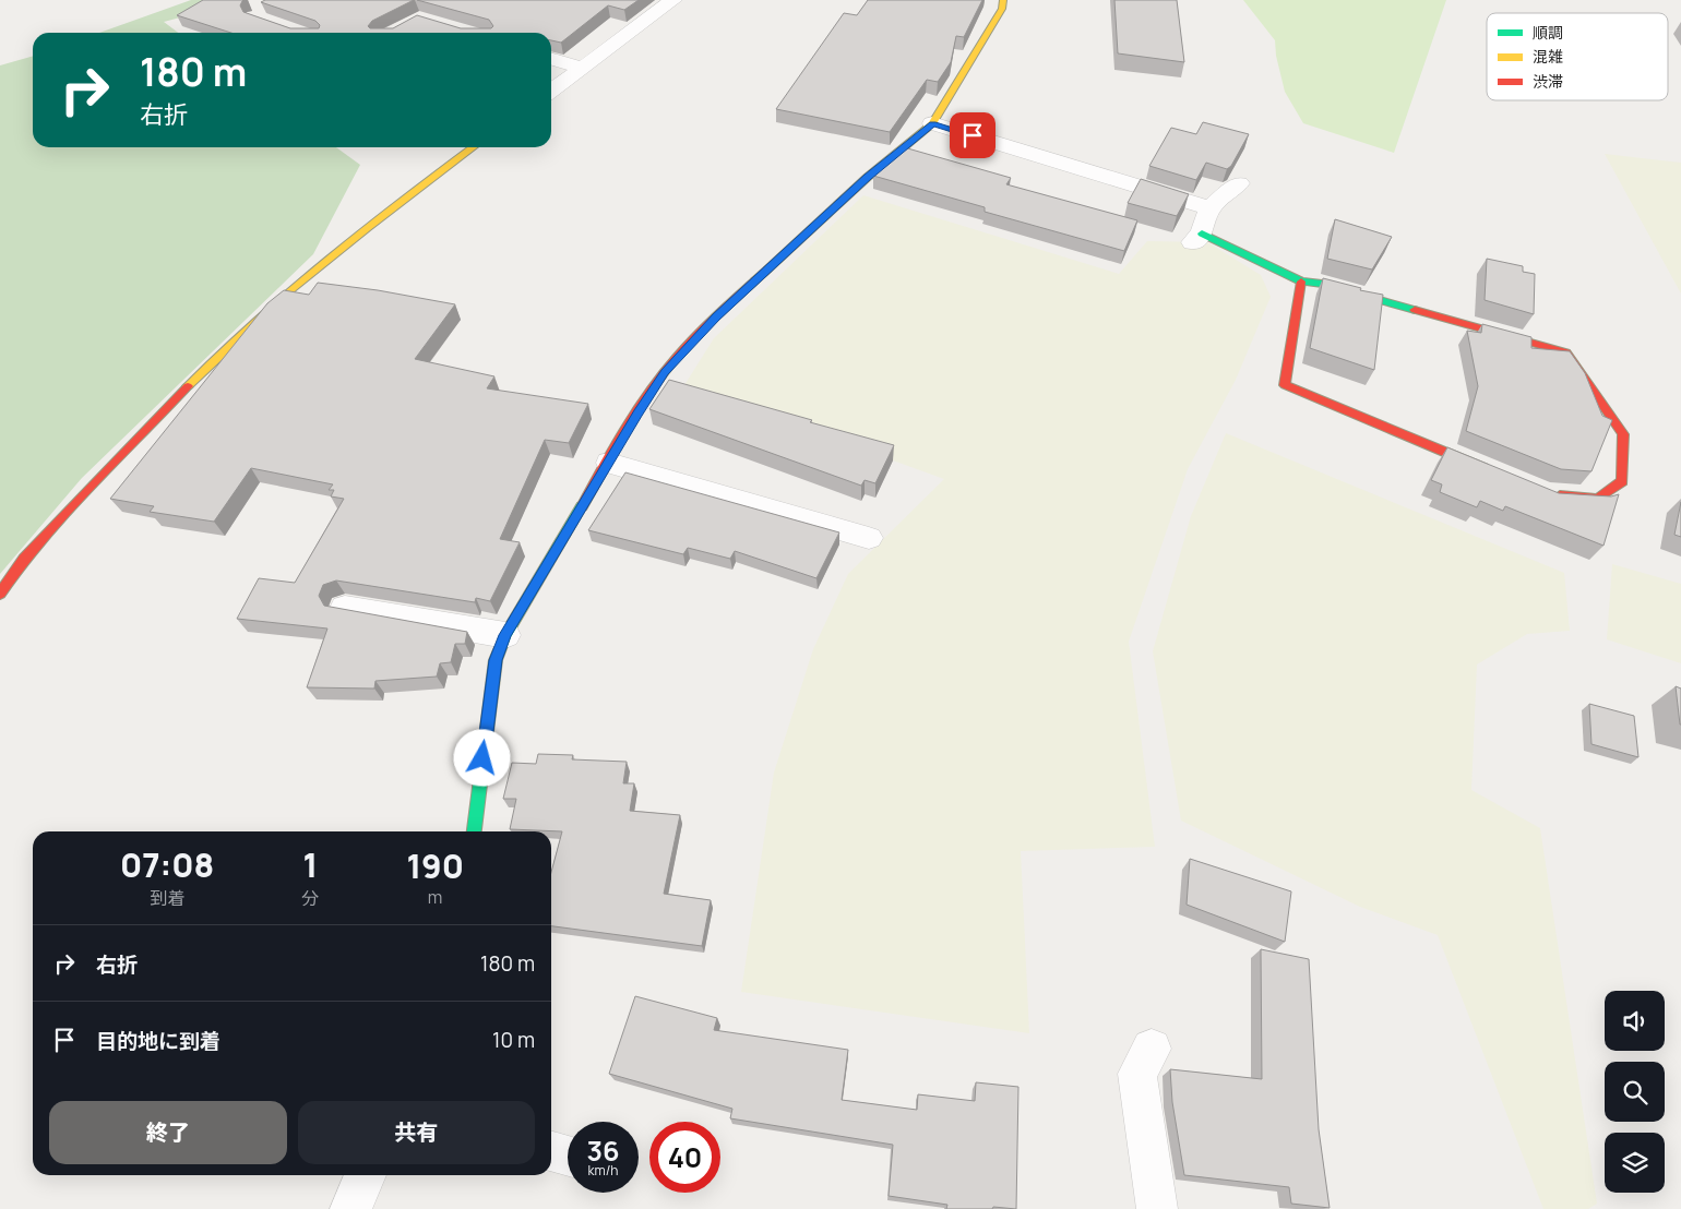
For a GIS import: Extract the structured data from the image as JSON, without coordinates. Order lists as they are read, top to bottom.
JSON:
{
  "legend": ["順調", "混雑", "渋滞"],
  "page": {
    "turn": ["180 m", "右折"],
    "eta": [
      "07:08",
      "到着",
      "1",
      "分",
      "190",
      "m"
    ],
    "list": [
      {
        "name": "右折",
        "value": "180 m"
      },
      {
        "name": "目的地に到着",
        "value": "10 m"
      }
    ],
    "buttons": ["終了", "共有"],
    "speed": "36 km/h",
    "limit": "40"
  }
}
